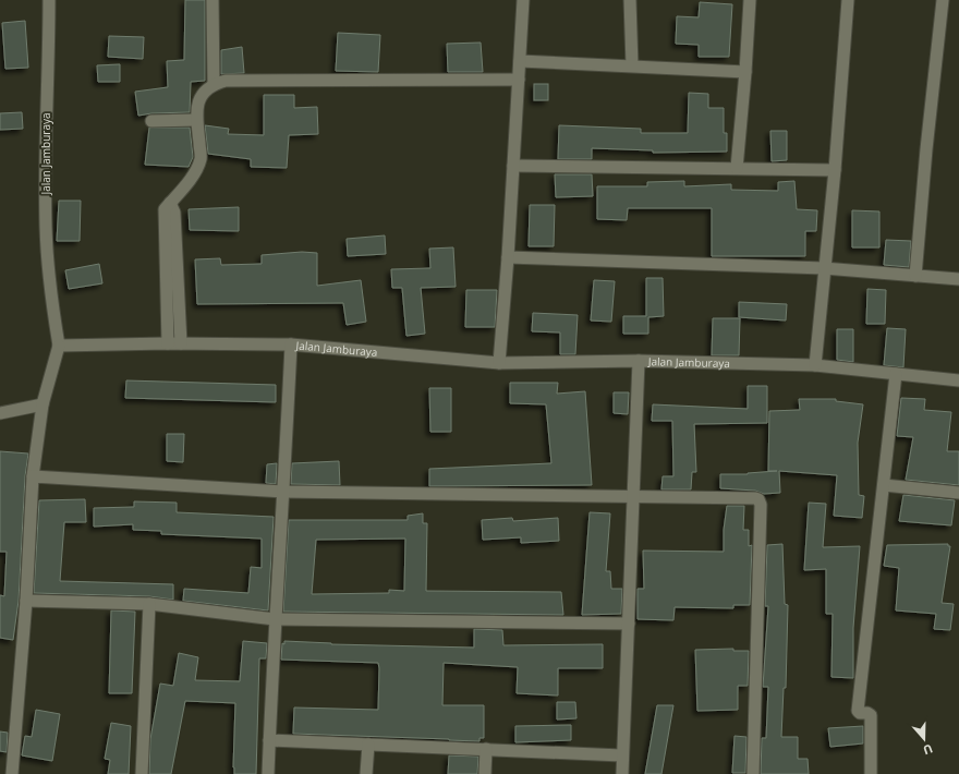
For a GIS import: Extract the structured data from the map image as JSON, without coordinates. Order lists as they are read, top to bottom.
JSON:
{
  "streets": {
    "street": ["Jalan Jamburaya"]
  },
  "north": "bottom"
}
